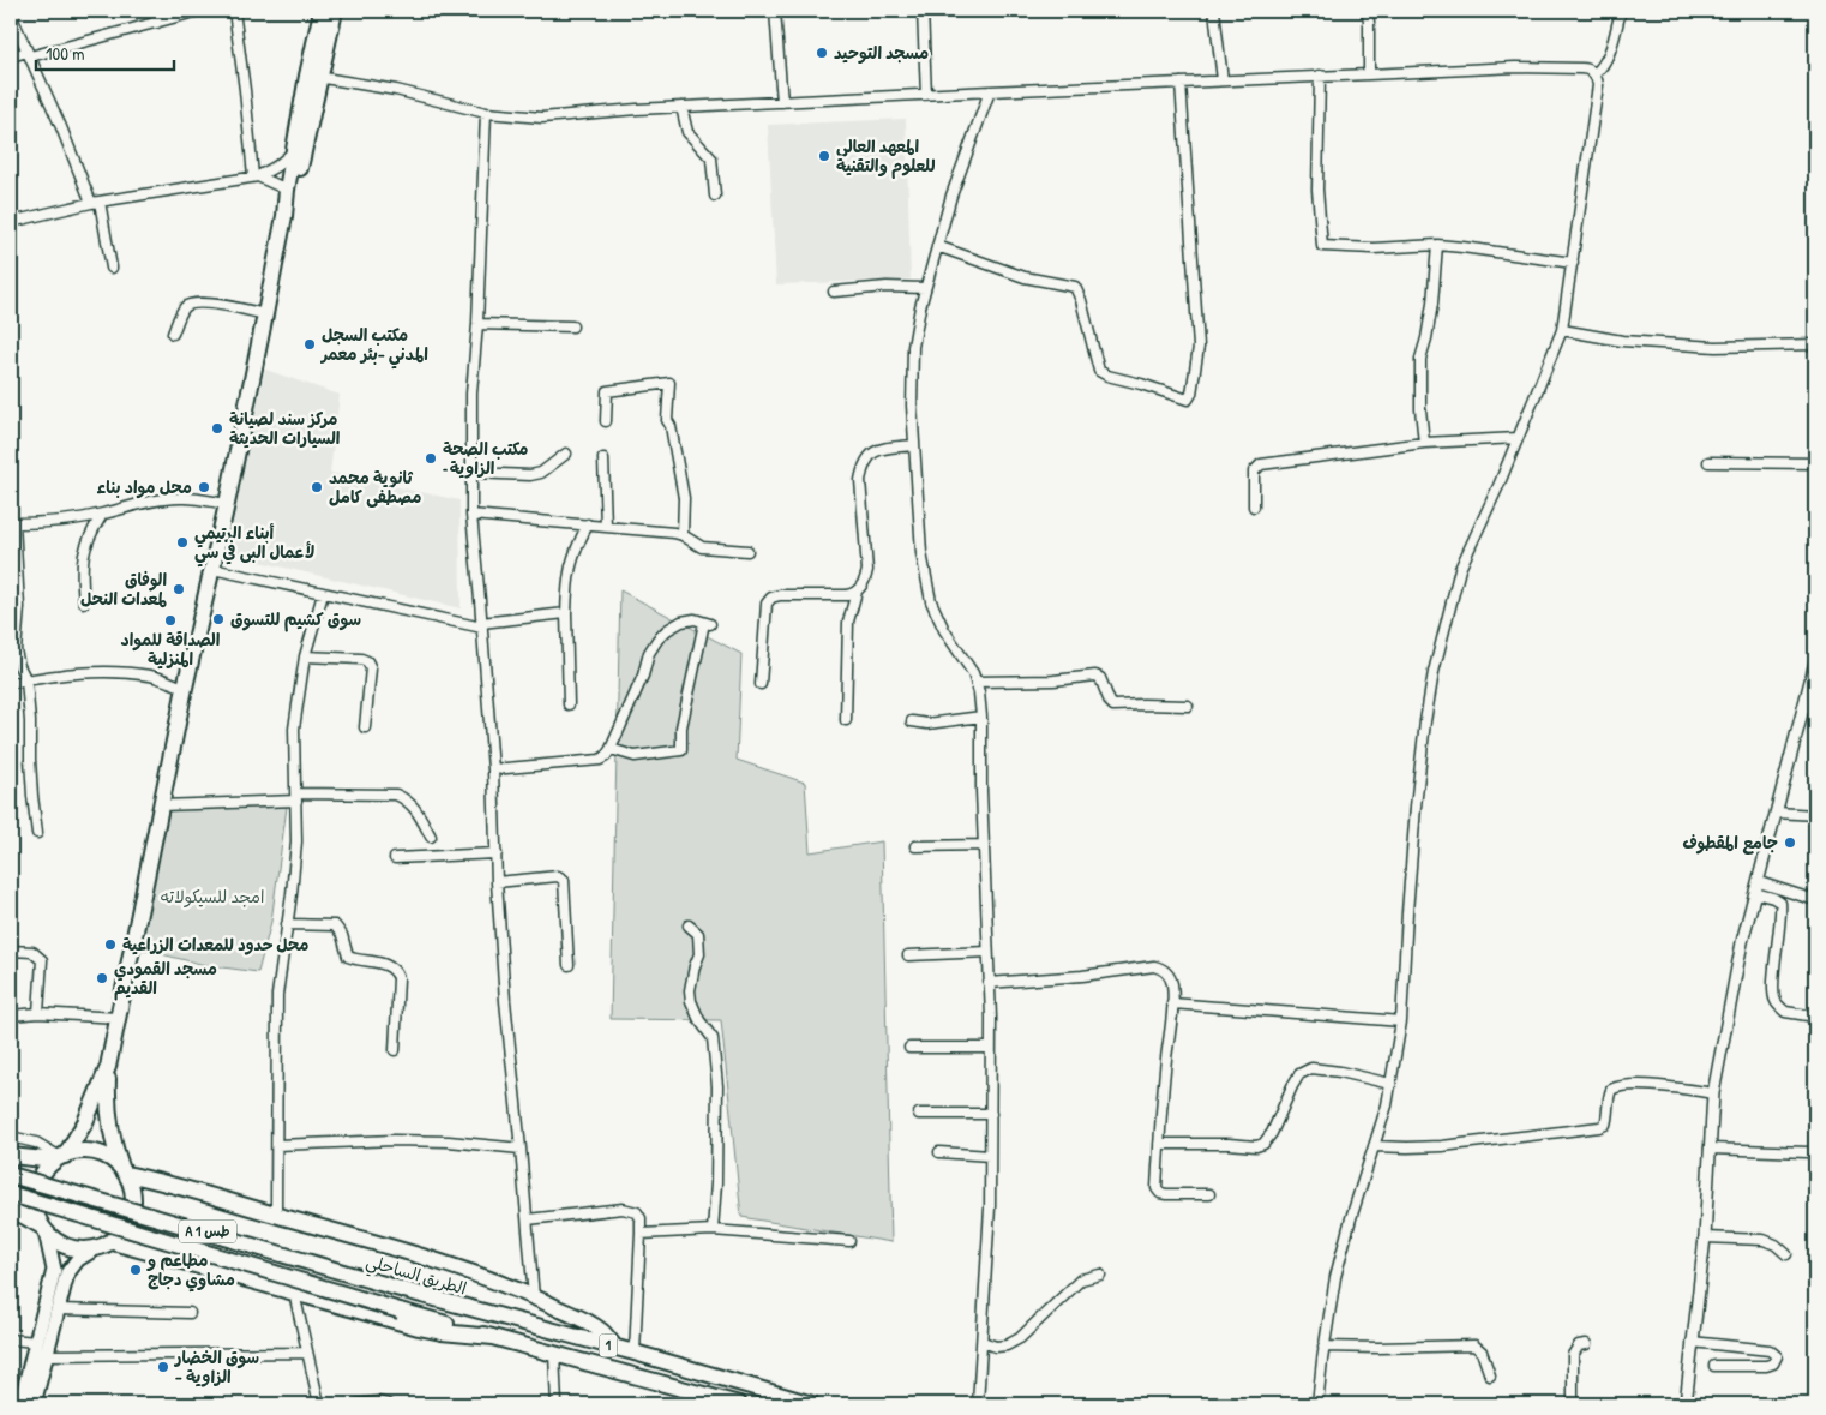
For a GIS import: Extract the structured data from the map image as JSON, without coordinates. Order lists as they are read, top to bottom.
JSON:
{
  "streets": {
    "highway": ["A 1 طس", "الطريق الساحلي", "1"]
  },
  "parks": ["امجد للسيكولاته"],
  "places": [
    "مسجد التوحيد",
    "المعهد العالي للعلوم والتقنية",
    "مكتب السجل المدني -بئر معمر",
    "مركز سند لصيانة السيارات الحديثة",
    "مكتب الصحة -الزاوية",
    "محل مواد بناء",
    "ثانوية محمد مصطفى كامل",
    "أبناء الرتيمي لأعمال البى في سي",
    "الوفاق لمعدات النحل",
    "سوق كشيم للتسوق",
    "الصداقة للمواد المنزلية",
    "جامع المقطوف",
    "محل حدود للمعدات الزراعية",
    "مسجد القمودي القديم",
    "مطاعم و مشاوي دجاج",
    "سوق الخضار - الزاوية"
  ],
  "scale_bar": "100 m"
}
